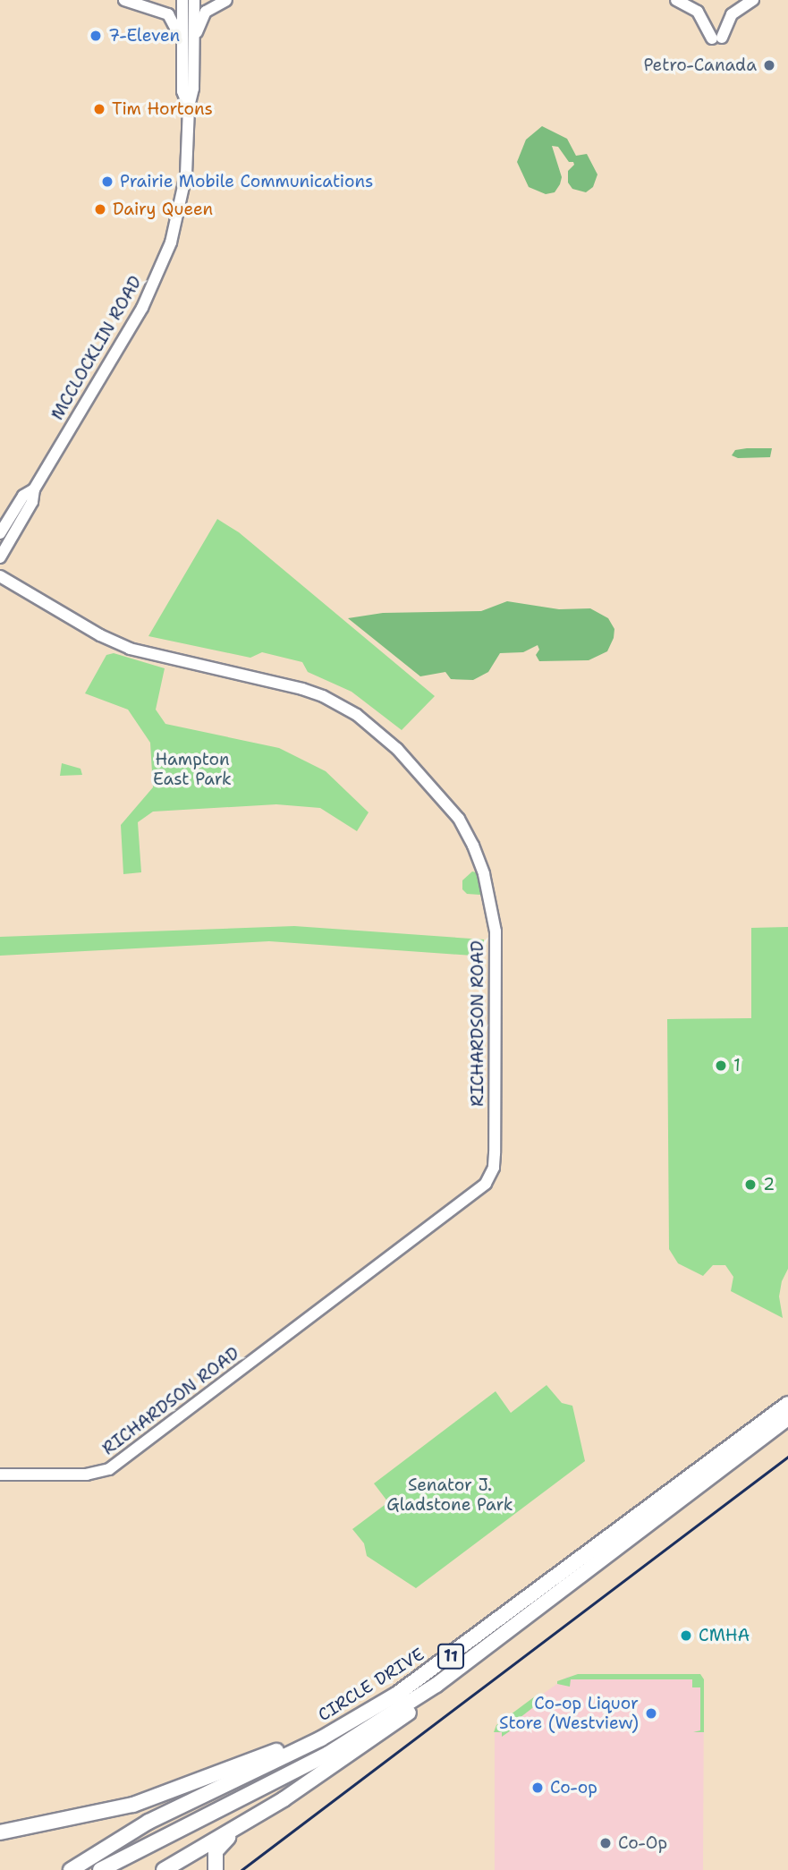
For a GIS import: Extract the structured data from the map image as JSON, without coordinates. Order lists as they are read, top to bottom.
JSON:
{
  "streets": {
    "highway": ["11", "CIRCLE DRIVE"],
    "street": ["MCCLOCKLIN ROAD", "RICHARDSON ROAD"]
  },
  "parks": ["Hampton East Park", "Senator J. Gladstone Park"],
  "places": [
    "7-Eleven",
    "Petro-Canada",
    "Tim Hortons",
    "Prairie Mobile Communications",
    "Dairy Queen",
    "1",
    "2",
    "CMHA",
    "Co-op Liquor Store (Westview)",
    "Co-op",
    "Co-Op"
  ]
}
